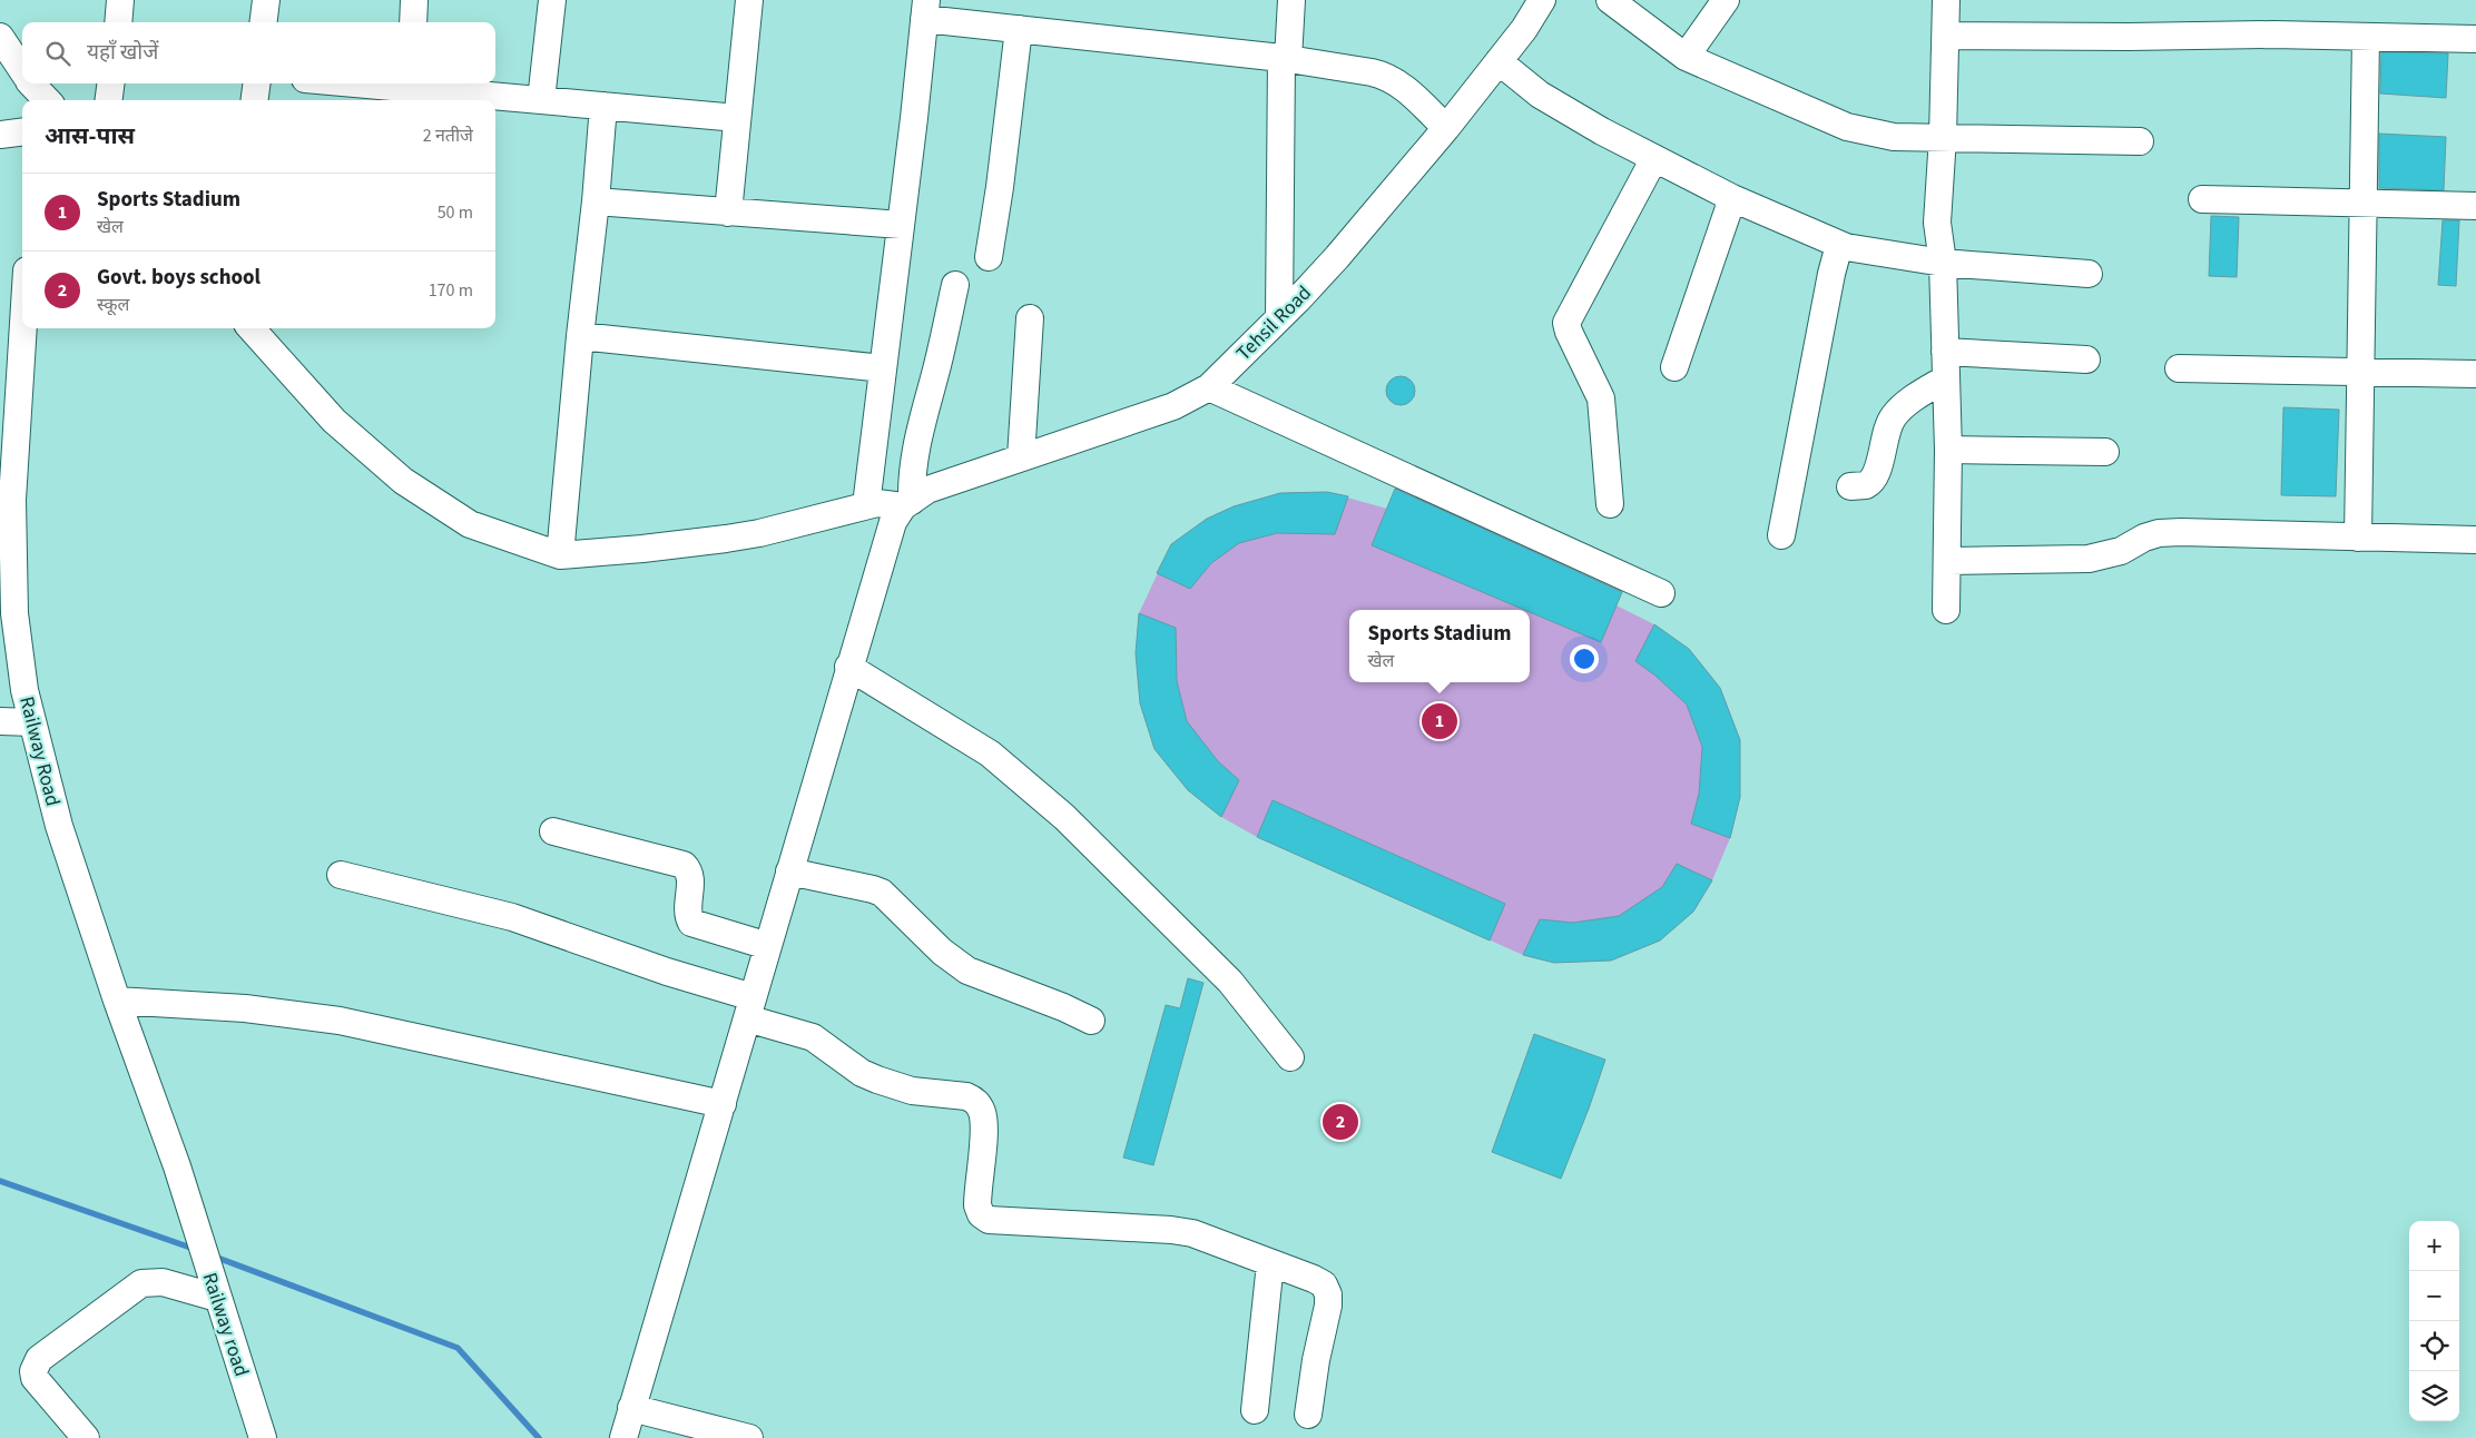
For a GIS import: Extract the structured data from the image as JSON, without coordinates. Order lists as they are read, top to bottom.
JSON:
{
  "streets": {
    "street": ["Tehsil Road", "Railway Road", "Railway road"]
  },
  "crossings": [
    ["Railway Road", "Railway road"]
  ],
  "page": {
    "search": "यहाँ खोजें",
    "heading": ["आस-पास", "2 नतीजे"],
    "list": [
      {
        "mark": "1",
        "name": "Sports Stadium",
        "note": "खेल",
        "value": "50 m"
      },
      {
        "mark": "2",
        "name": "Govt. boys school",
        "note": "स्कूल",
        "value": "170 m"
      }
    ],
    "popup": ["Sports Stadium", "खेल"],
    "pins": ["1", "2"],
    "map_buttons": ["+", "−"]
  }
}
